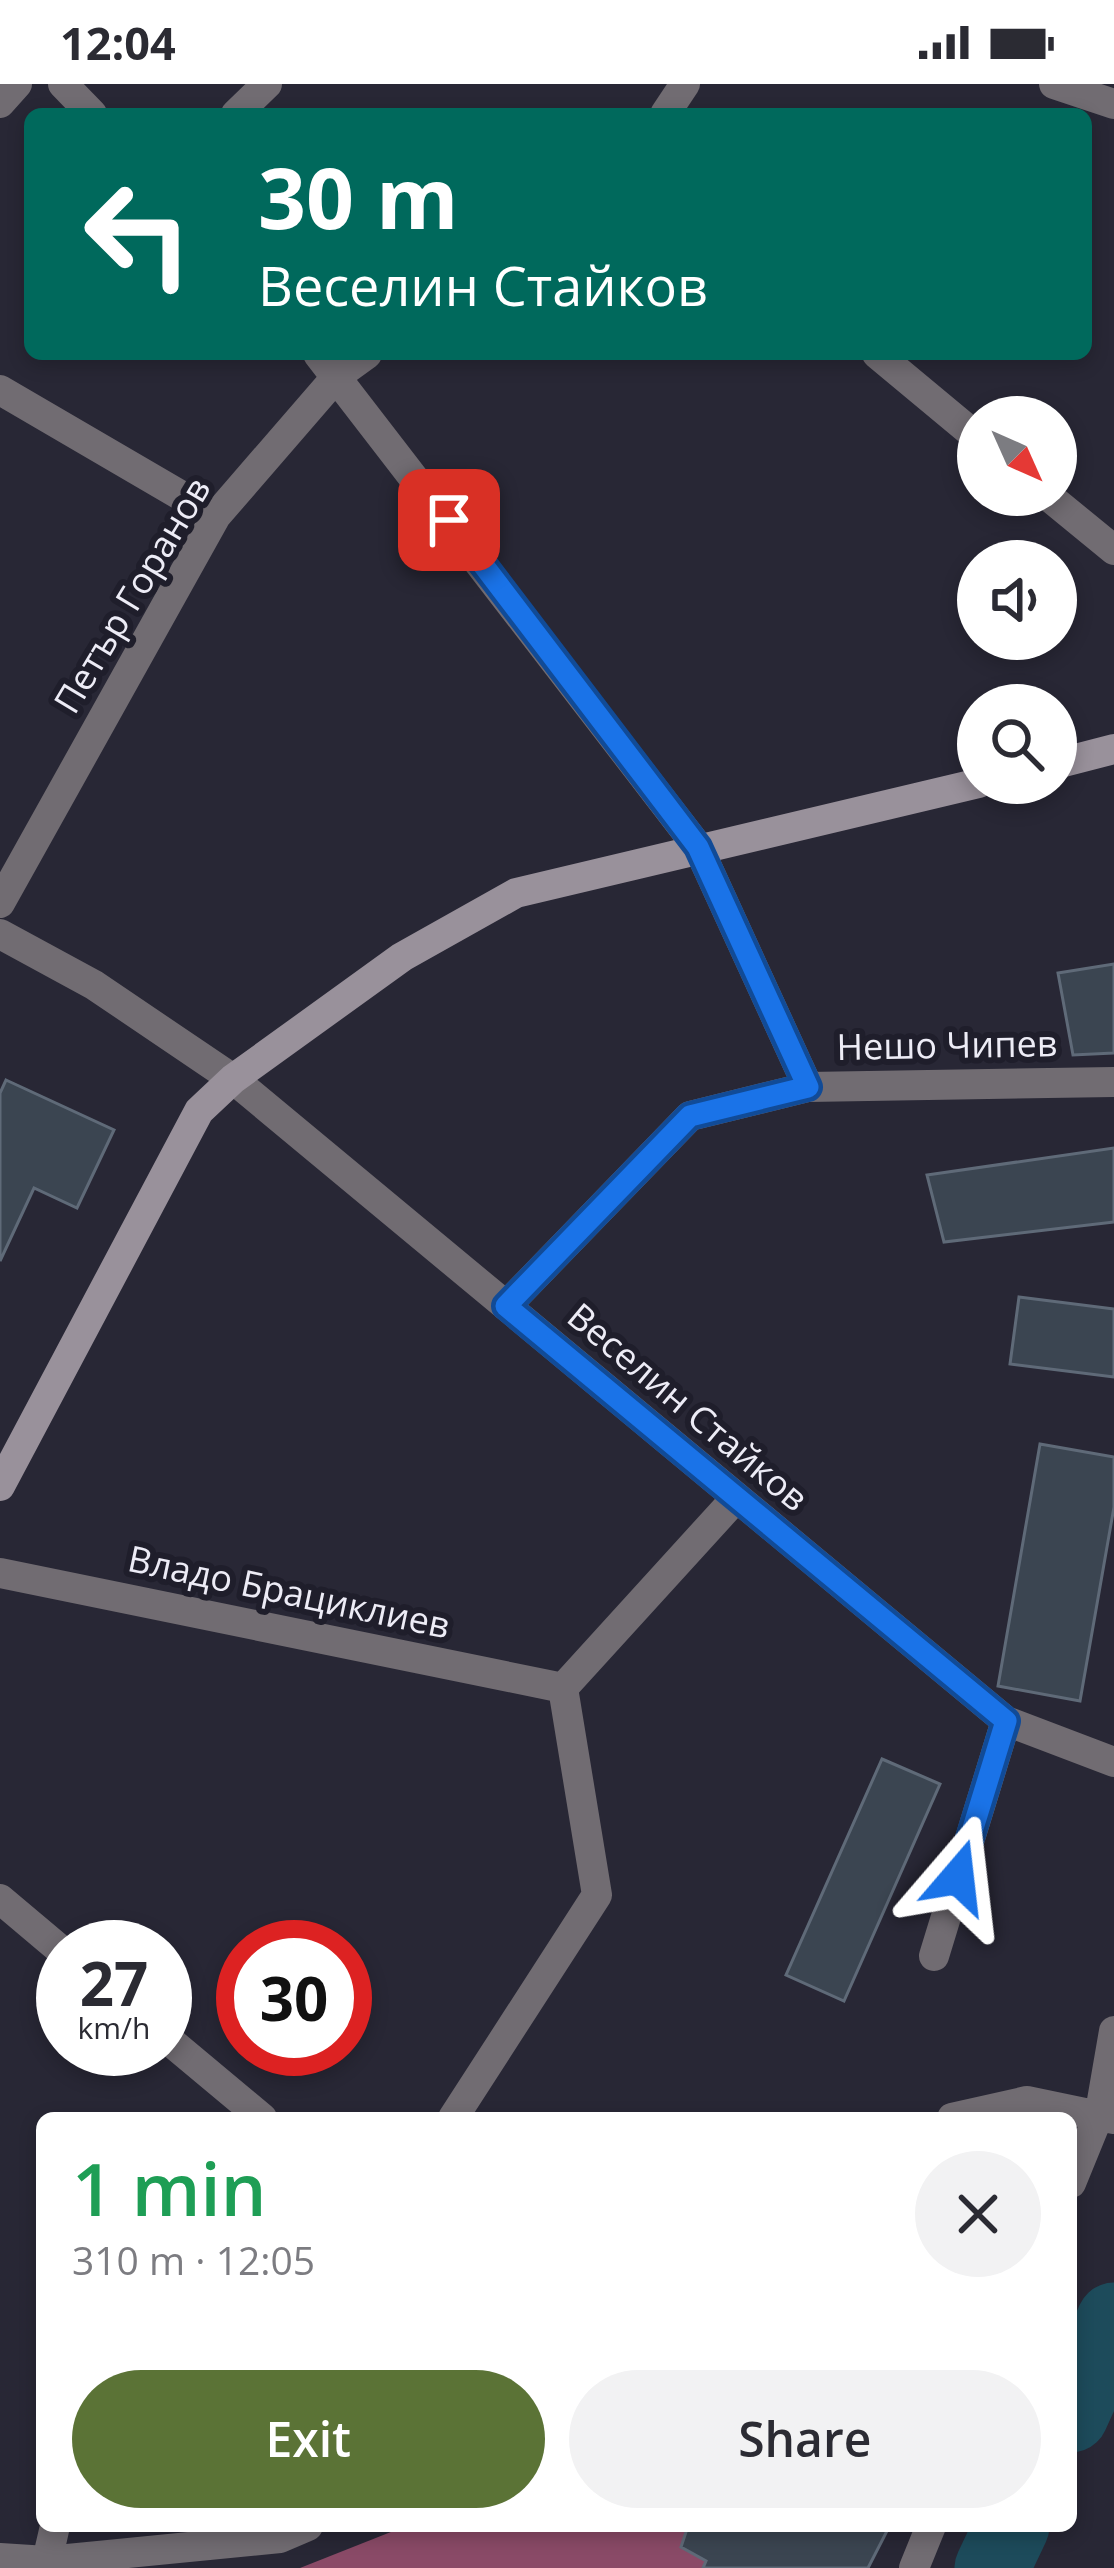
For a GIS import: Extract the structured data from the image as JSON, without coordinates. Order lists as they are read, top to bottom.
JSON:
{
  "streets": {
    "street": [
      "Петър Горанов",
      "Нешо Чипев",
      "Веселин Стайков",
      "Владо Брациклиев"
    ]
  },
  "crossings": [
    ["Нешо Чипев", "Веселин Стайков"]
  ],
  "north": "bottom right",
  "page": {
    "status": "12:04",
    "turn": ["30 m", "Веселин Стайков"],
    "speed": "27 km/h",
    "limit": "30",
    "heading": ["1 min", "310 m · 12:05"],
    "buttons": ["Exit", "Share"]
  }
}
